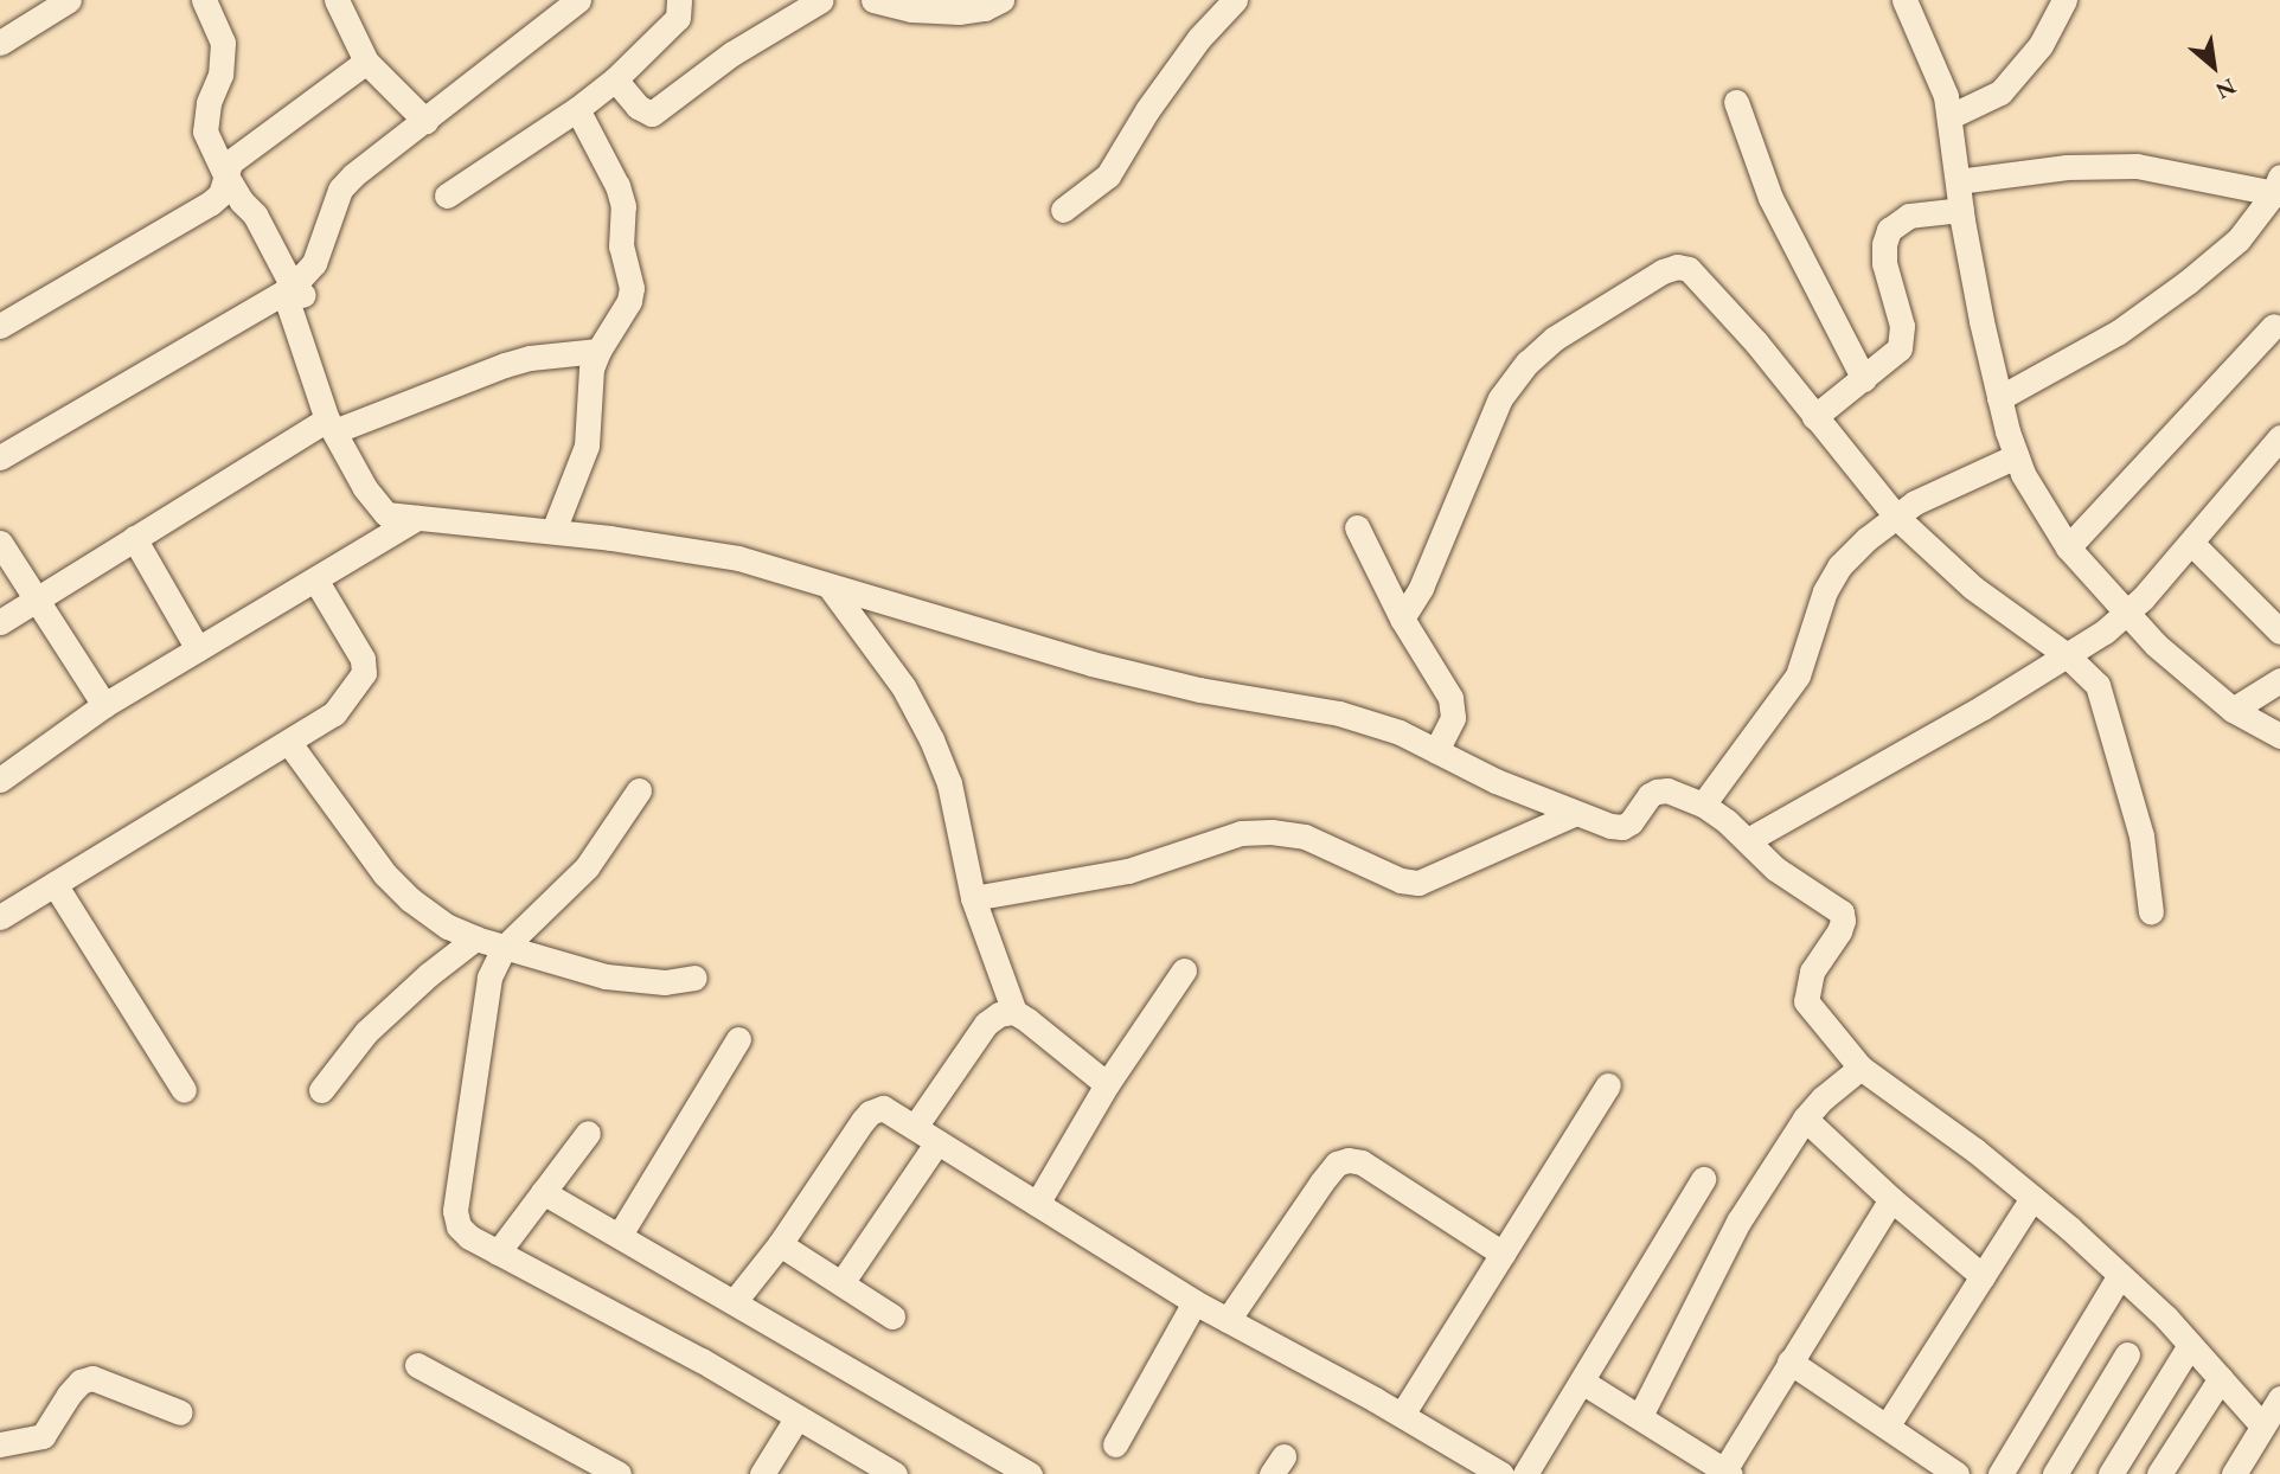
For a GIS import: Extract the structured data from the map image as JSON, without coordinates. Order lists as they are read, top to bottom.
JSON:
{
  "north": "bottom right"
}
